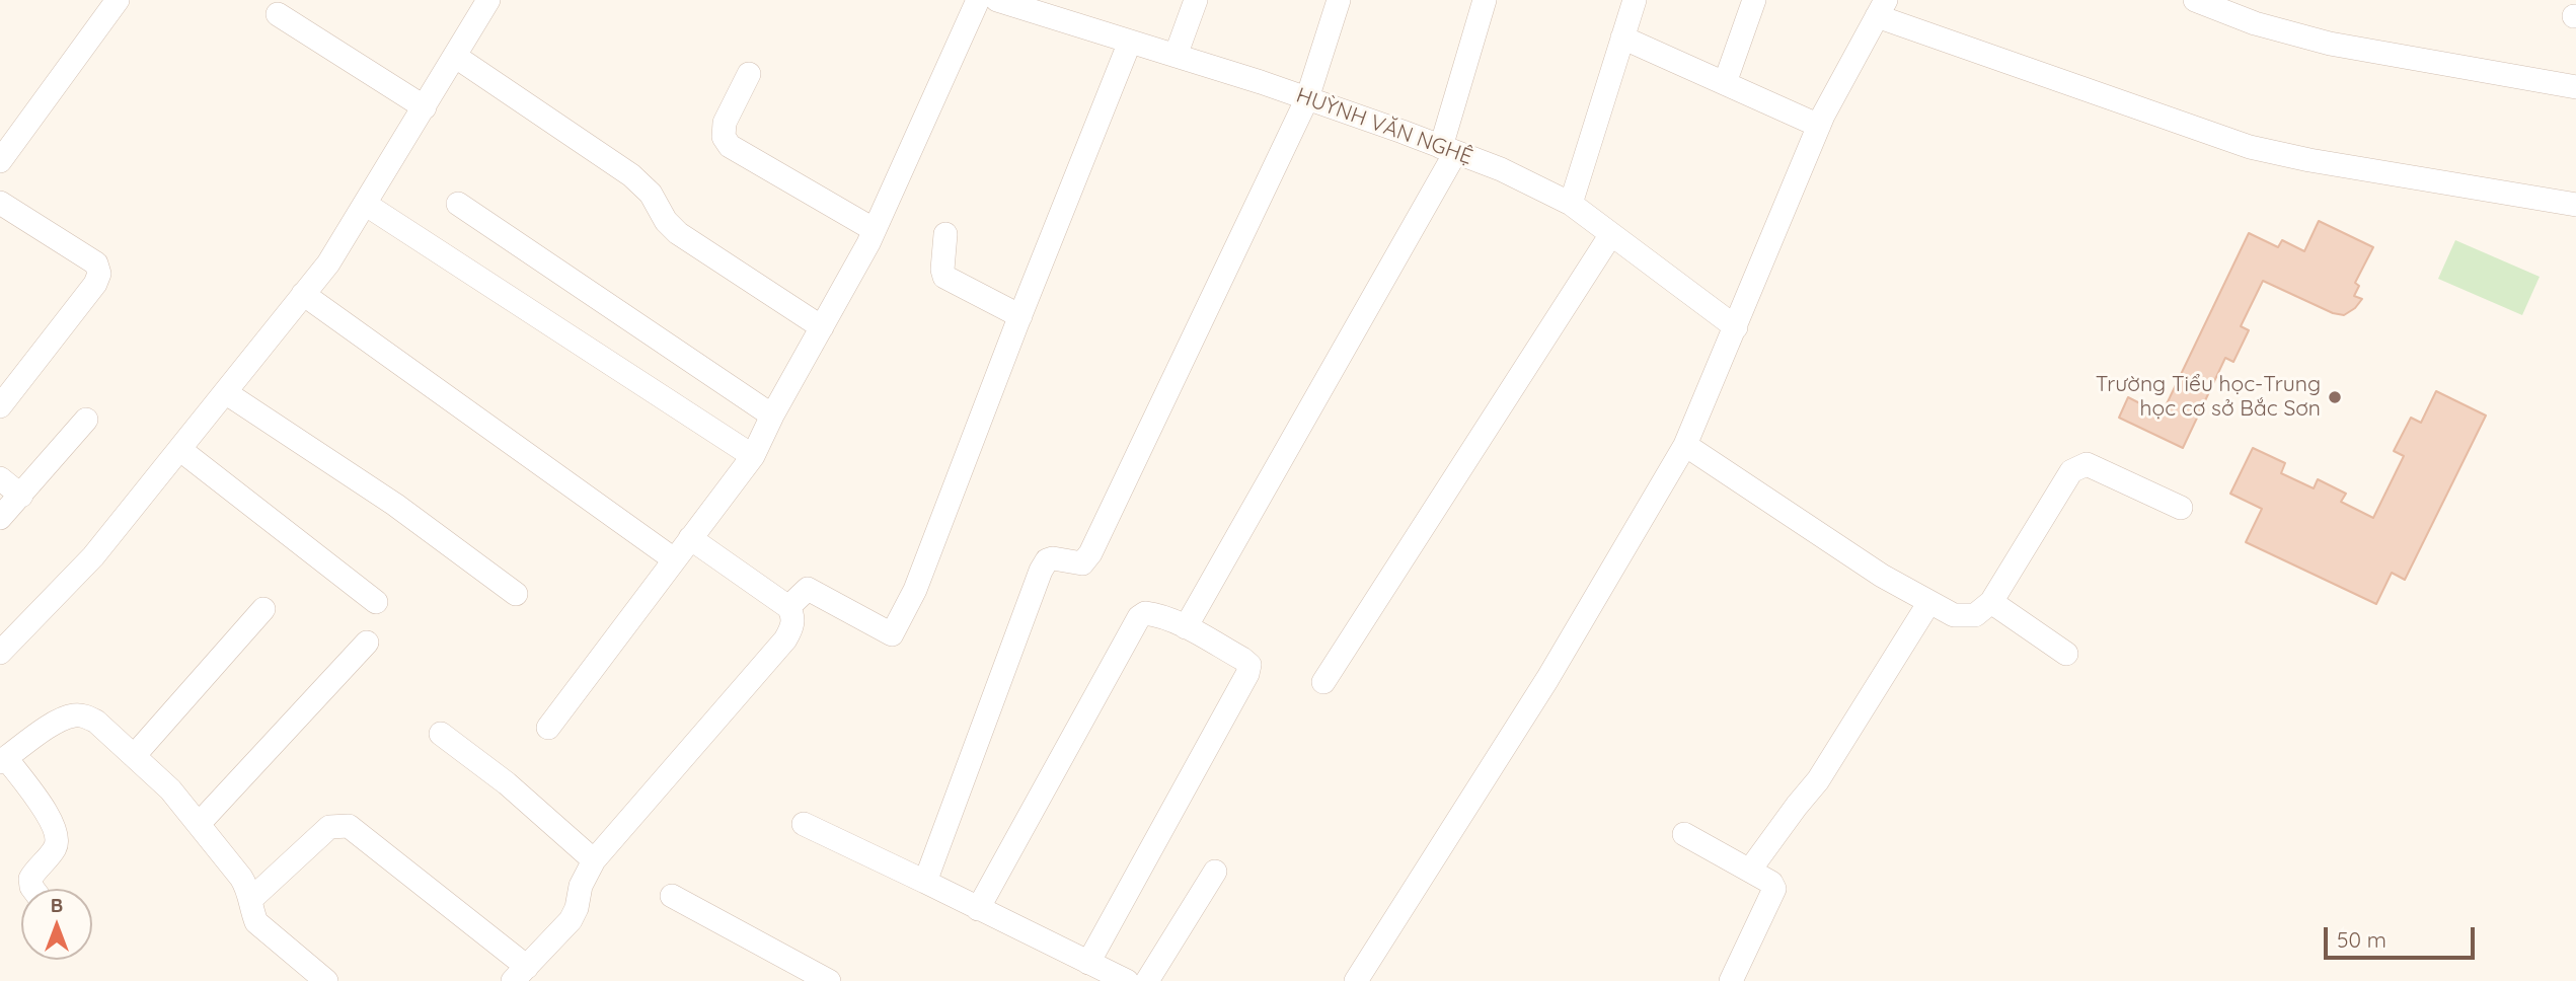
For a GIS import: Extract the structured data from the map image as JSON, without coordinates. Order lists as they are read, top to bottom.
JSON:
{
  "streets": {
    "street": ["HUỲNH VĂN NGHỆ"]
  },
  "places": ["Trường Tiểu học-Trung học cơ sở Bắc Sơn"],
  "scale_bar": "50 m",
  "north": "top"
}
